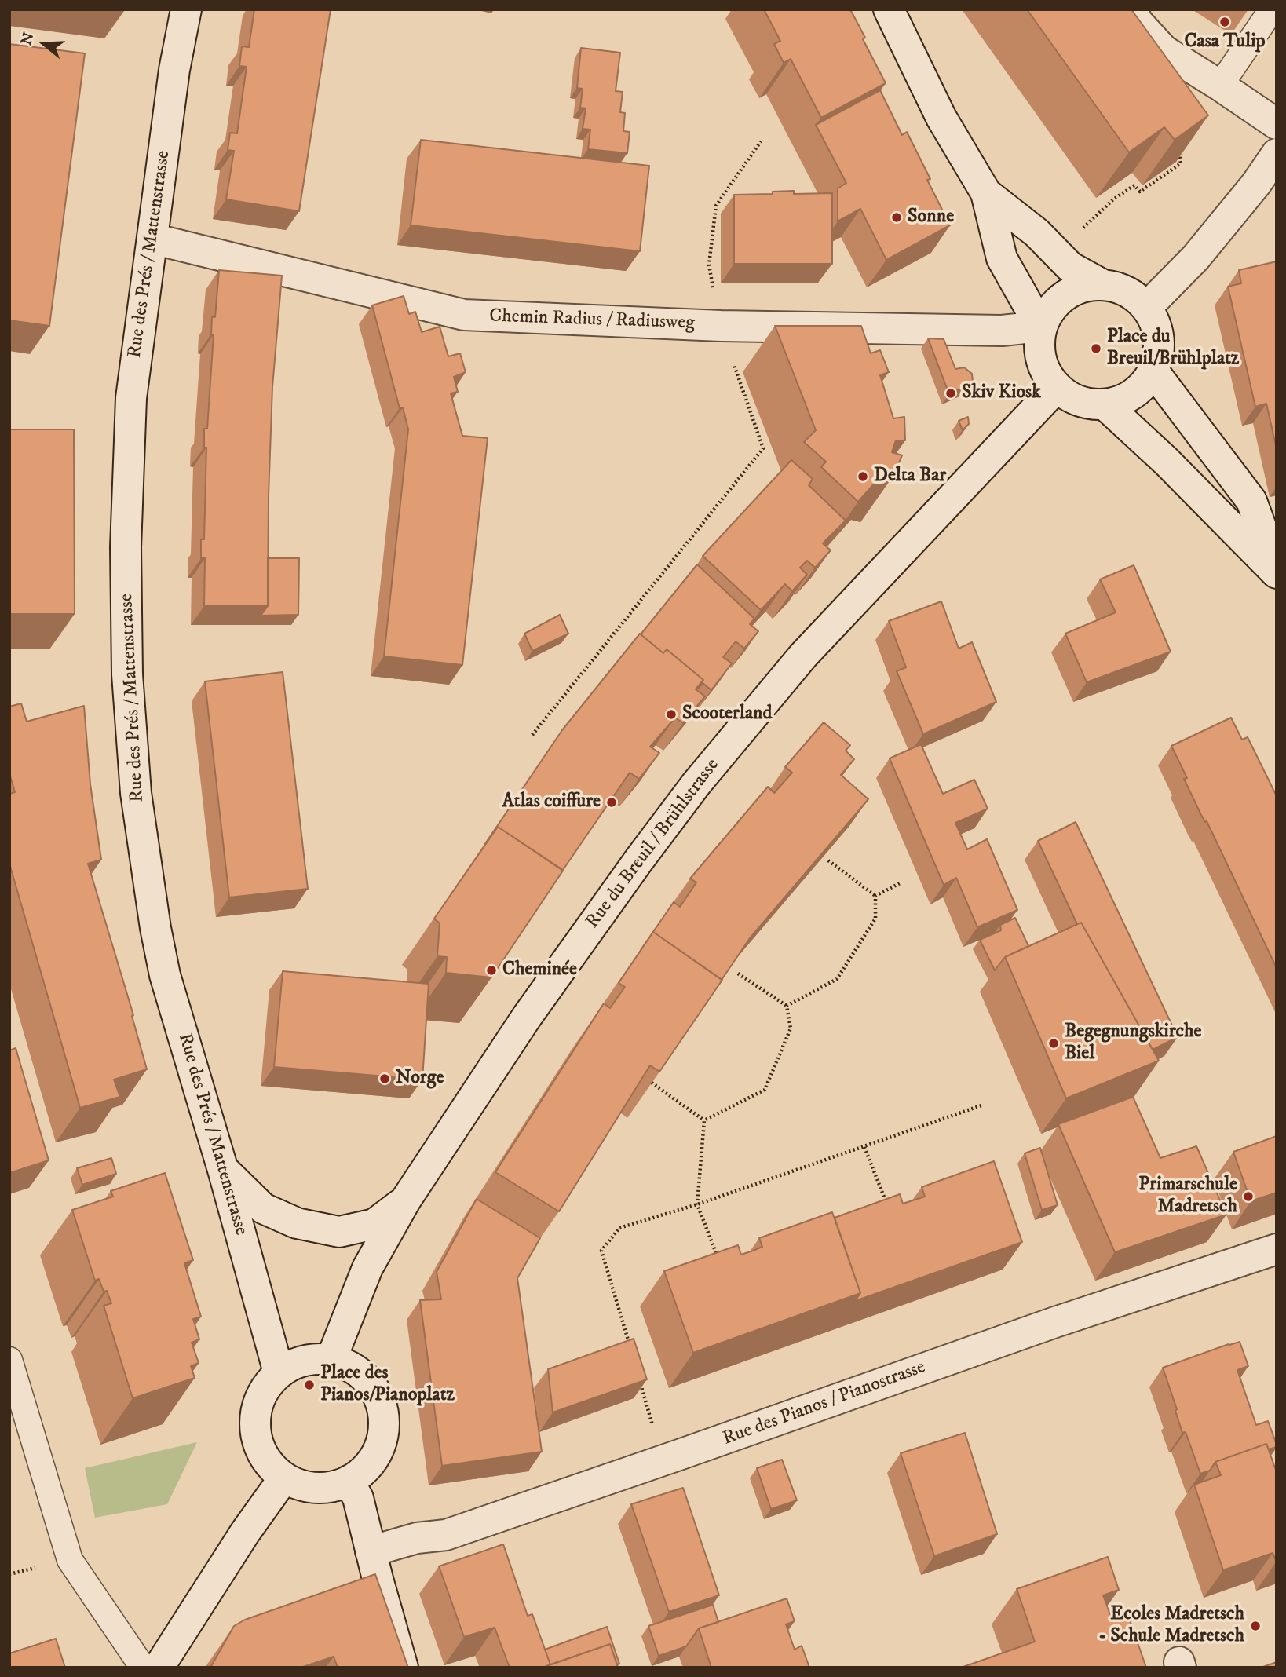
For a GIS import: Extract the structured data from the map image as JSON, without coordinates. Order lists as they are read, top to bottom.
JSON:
{
  "streets": {
    "street": [
      "Rue des Prés / Mattenstrasse",
      "Chemin Radius / Radiusweg",
      "Rue du Breuil / Brühlstrasse",
      "Rue des Pianos / Pianostrasse"
    ]
  },
  "crossings": [
    ["Rue des Prés / Mattenstrasse", "Chemin Radius / Radiusweg"],
    ["Rue des Prés / Mattenstrasse", "Rue du Breuil / Brühlstrasse"],
    ["Chemin Radius / Radiusweg", "Rue du Breuil / Brühlstrasse"]
  ],
  "places": [
    "Casa Tulip",
    "Sonne",
    "Place du Breuil/Brühlplatz",
    "Skiv Kiosk",
    "Delta Bar",
    "Scooterland",
    "Atlas coiffure",
    "Cheminée",
    "Begegnungskirche Biel",
    "Norge",
    "Primarschule Madretsch",
    "Place des Pianos/Pianoplatz",
    "Ecoles Madretsch - Schule Madretsch"
  ],
  "north": "left"
}
